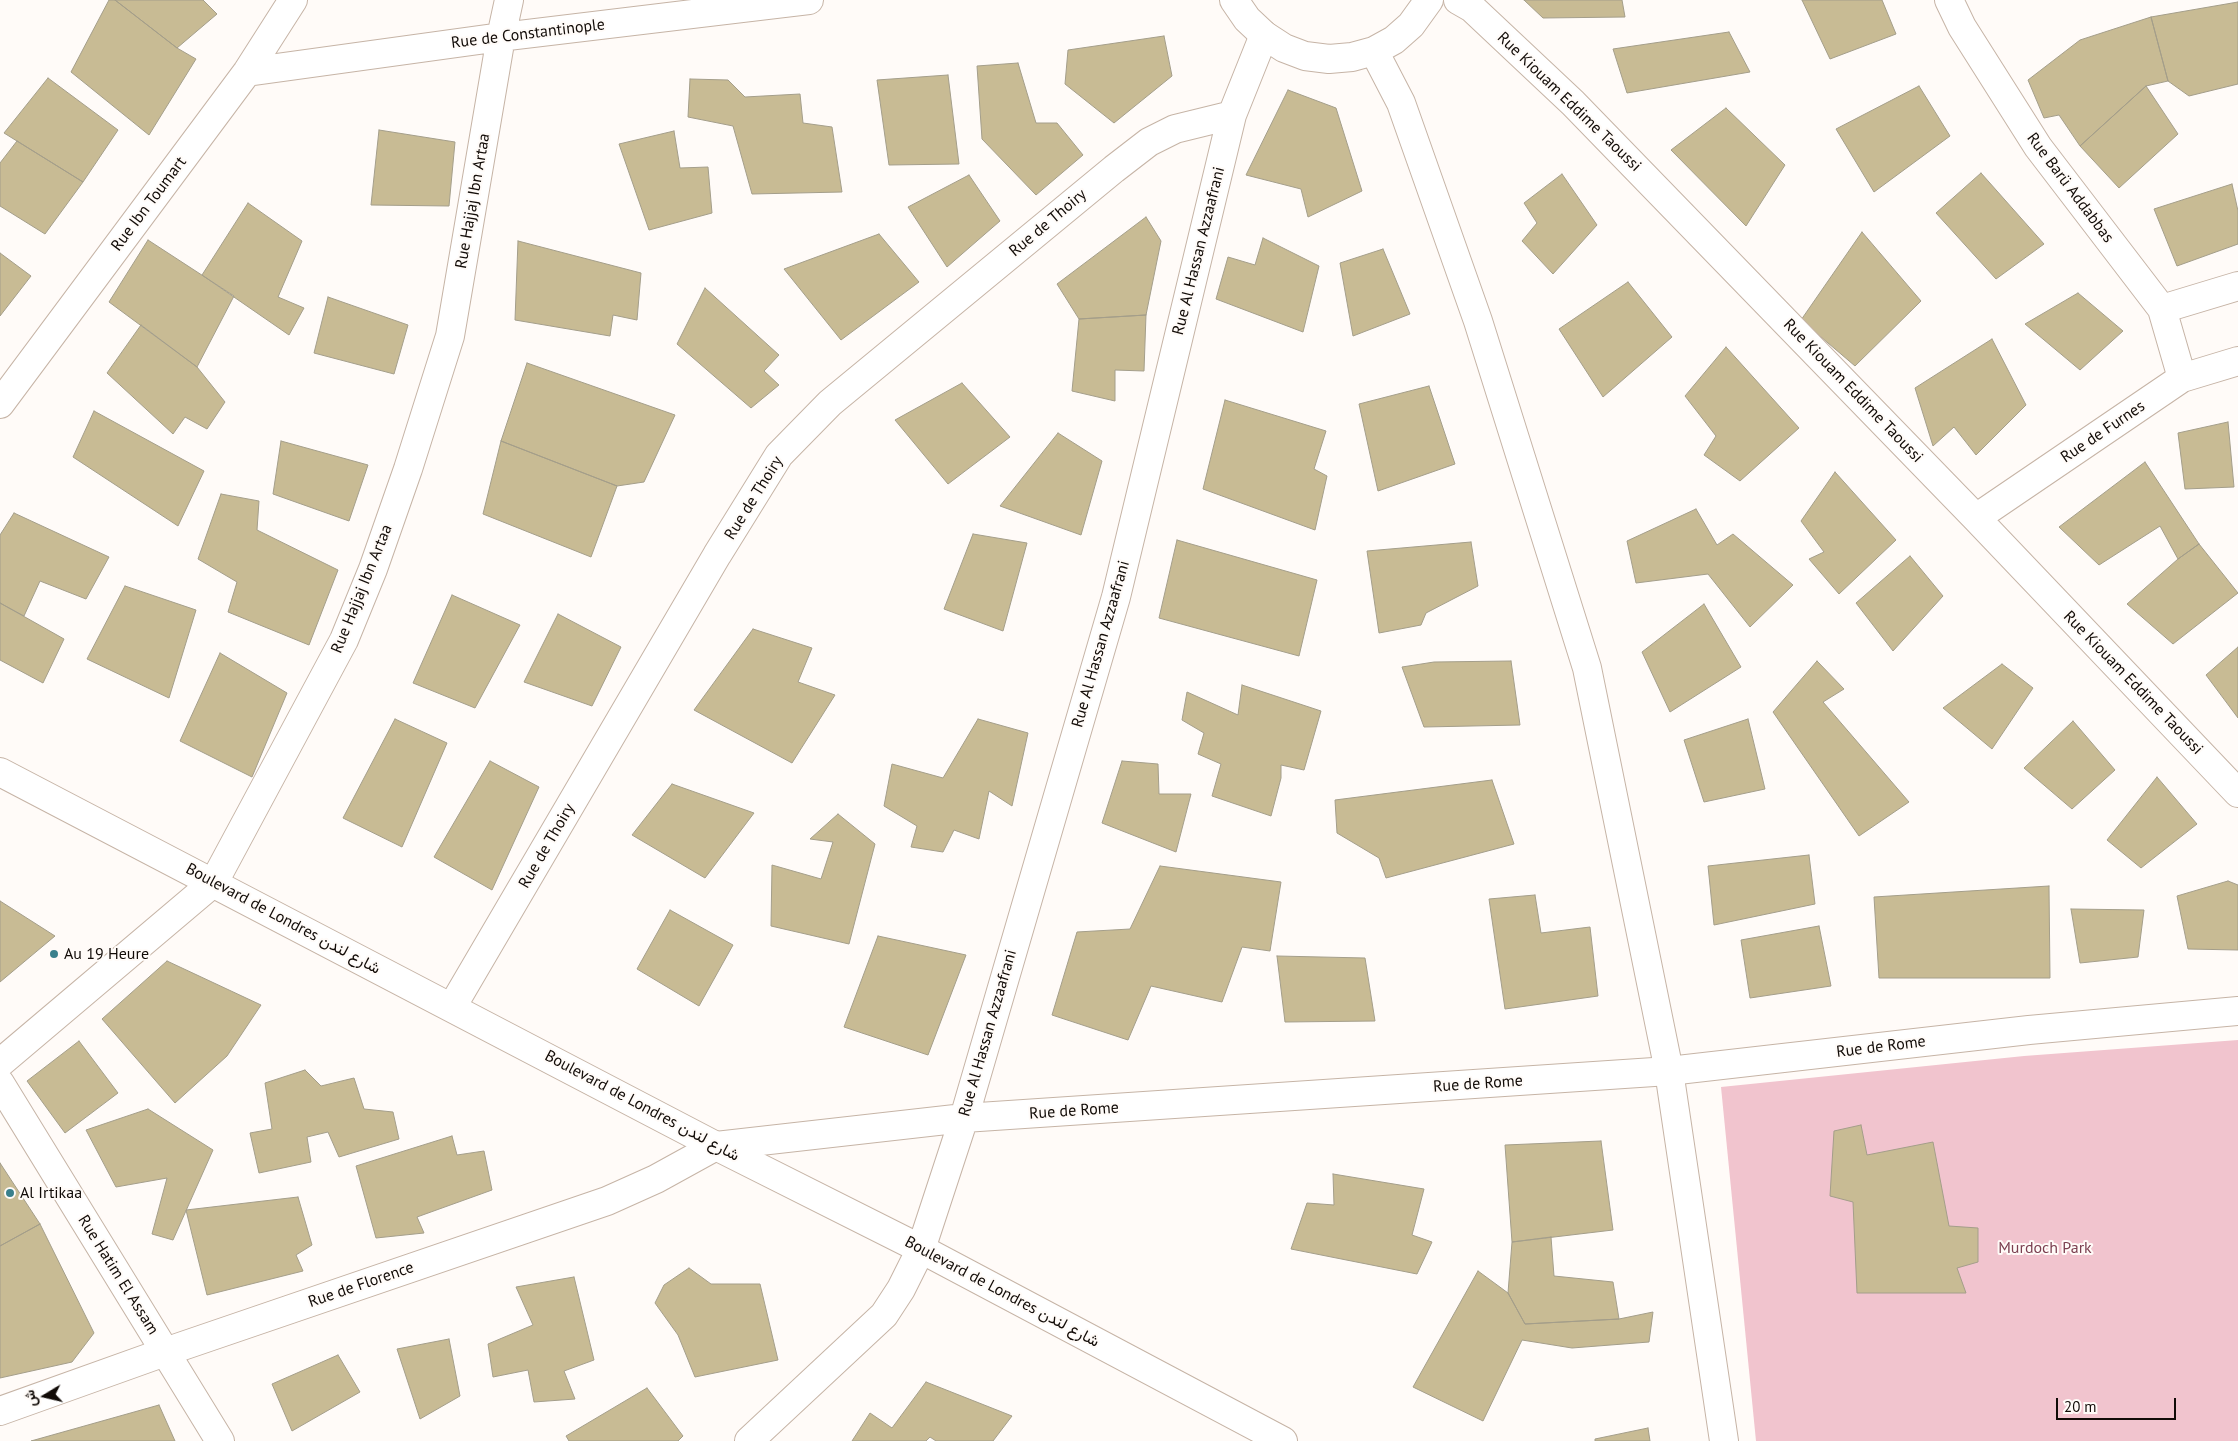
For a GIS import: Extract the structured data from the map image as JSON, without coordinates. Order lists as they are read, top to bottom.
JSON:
{
  "streets": {
    "street": [
      "Rue de Constantinople",
      "Rue Kiouam Eddime Taoussi",
      "Rue Barü Addabbas",
      "Rue Hajjaj Ibn Artaa",
      "Rue Ibn Toumart",
      "Rue de Thoiry",
      "Rue Al Hassan Azzaafrani",
      "Rue de Furnes",
      "Boulevard de Londres شارع لندن",
      "Rue de Rome",
      "Rue Hatim El Assam",
      "Rue de Florence"
    ]
  },
  "crossings": [
    ["Rue de Constantinople", "Rue Hajjaj Ibn Artaa"],
    ["Rue de Constantinople", "Rue Ibn Toumart"],
    ["Rue Kiouam Eddime Taoussi", "Rue de Furnes"],
    ["Rue Barü Addabbas", "Rue de Furnes"],
    ["Rue Hajjaj Ibn Artaa", "Boulevard de Londres شارع لندن"],
    ["Rue de Thoiry", "Rue Al Hassan Azzaafrani"],
    ["Rue de Thoiry", "Boulevard de Londres شارع لندن"],
    ["Rue Al Hassan Azzaafrani", "Boulevard de Londres شارع لندن"],
    ["Rue Al Hassan Azzaafrani", "Rue de Rome"],
    ["Boulevard de Londres شارع لندن", "Rue de Rome"],
    ["Boulevard de Londres شارع لندن", "Rue de Florence"],
    ["Rue de Rome", "Rue de Florence"],
    ["Rue Hatim El Assam", "Rue de Florence"]
  ],
  "parks": ["Murdoch Park"],
  "places": ["Au 19 Heure", "Al Irtikaa"],
  "scale_bar": "20 m",
  "north": "left"
}
